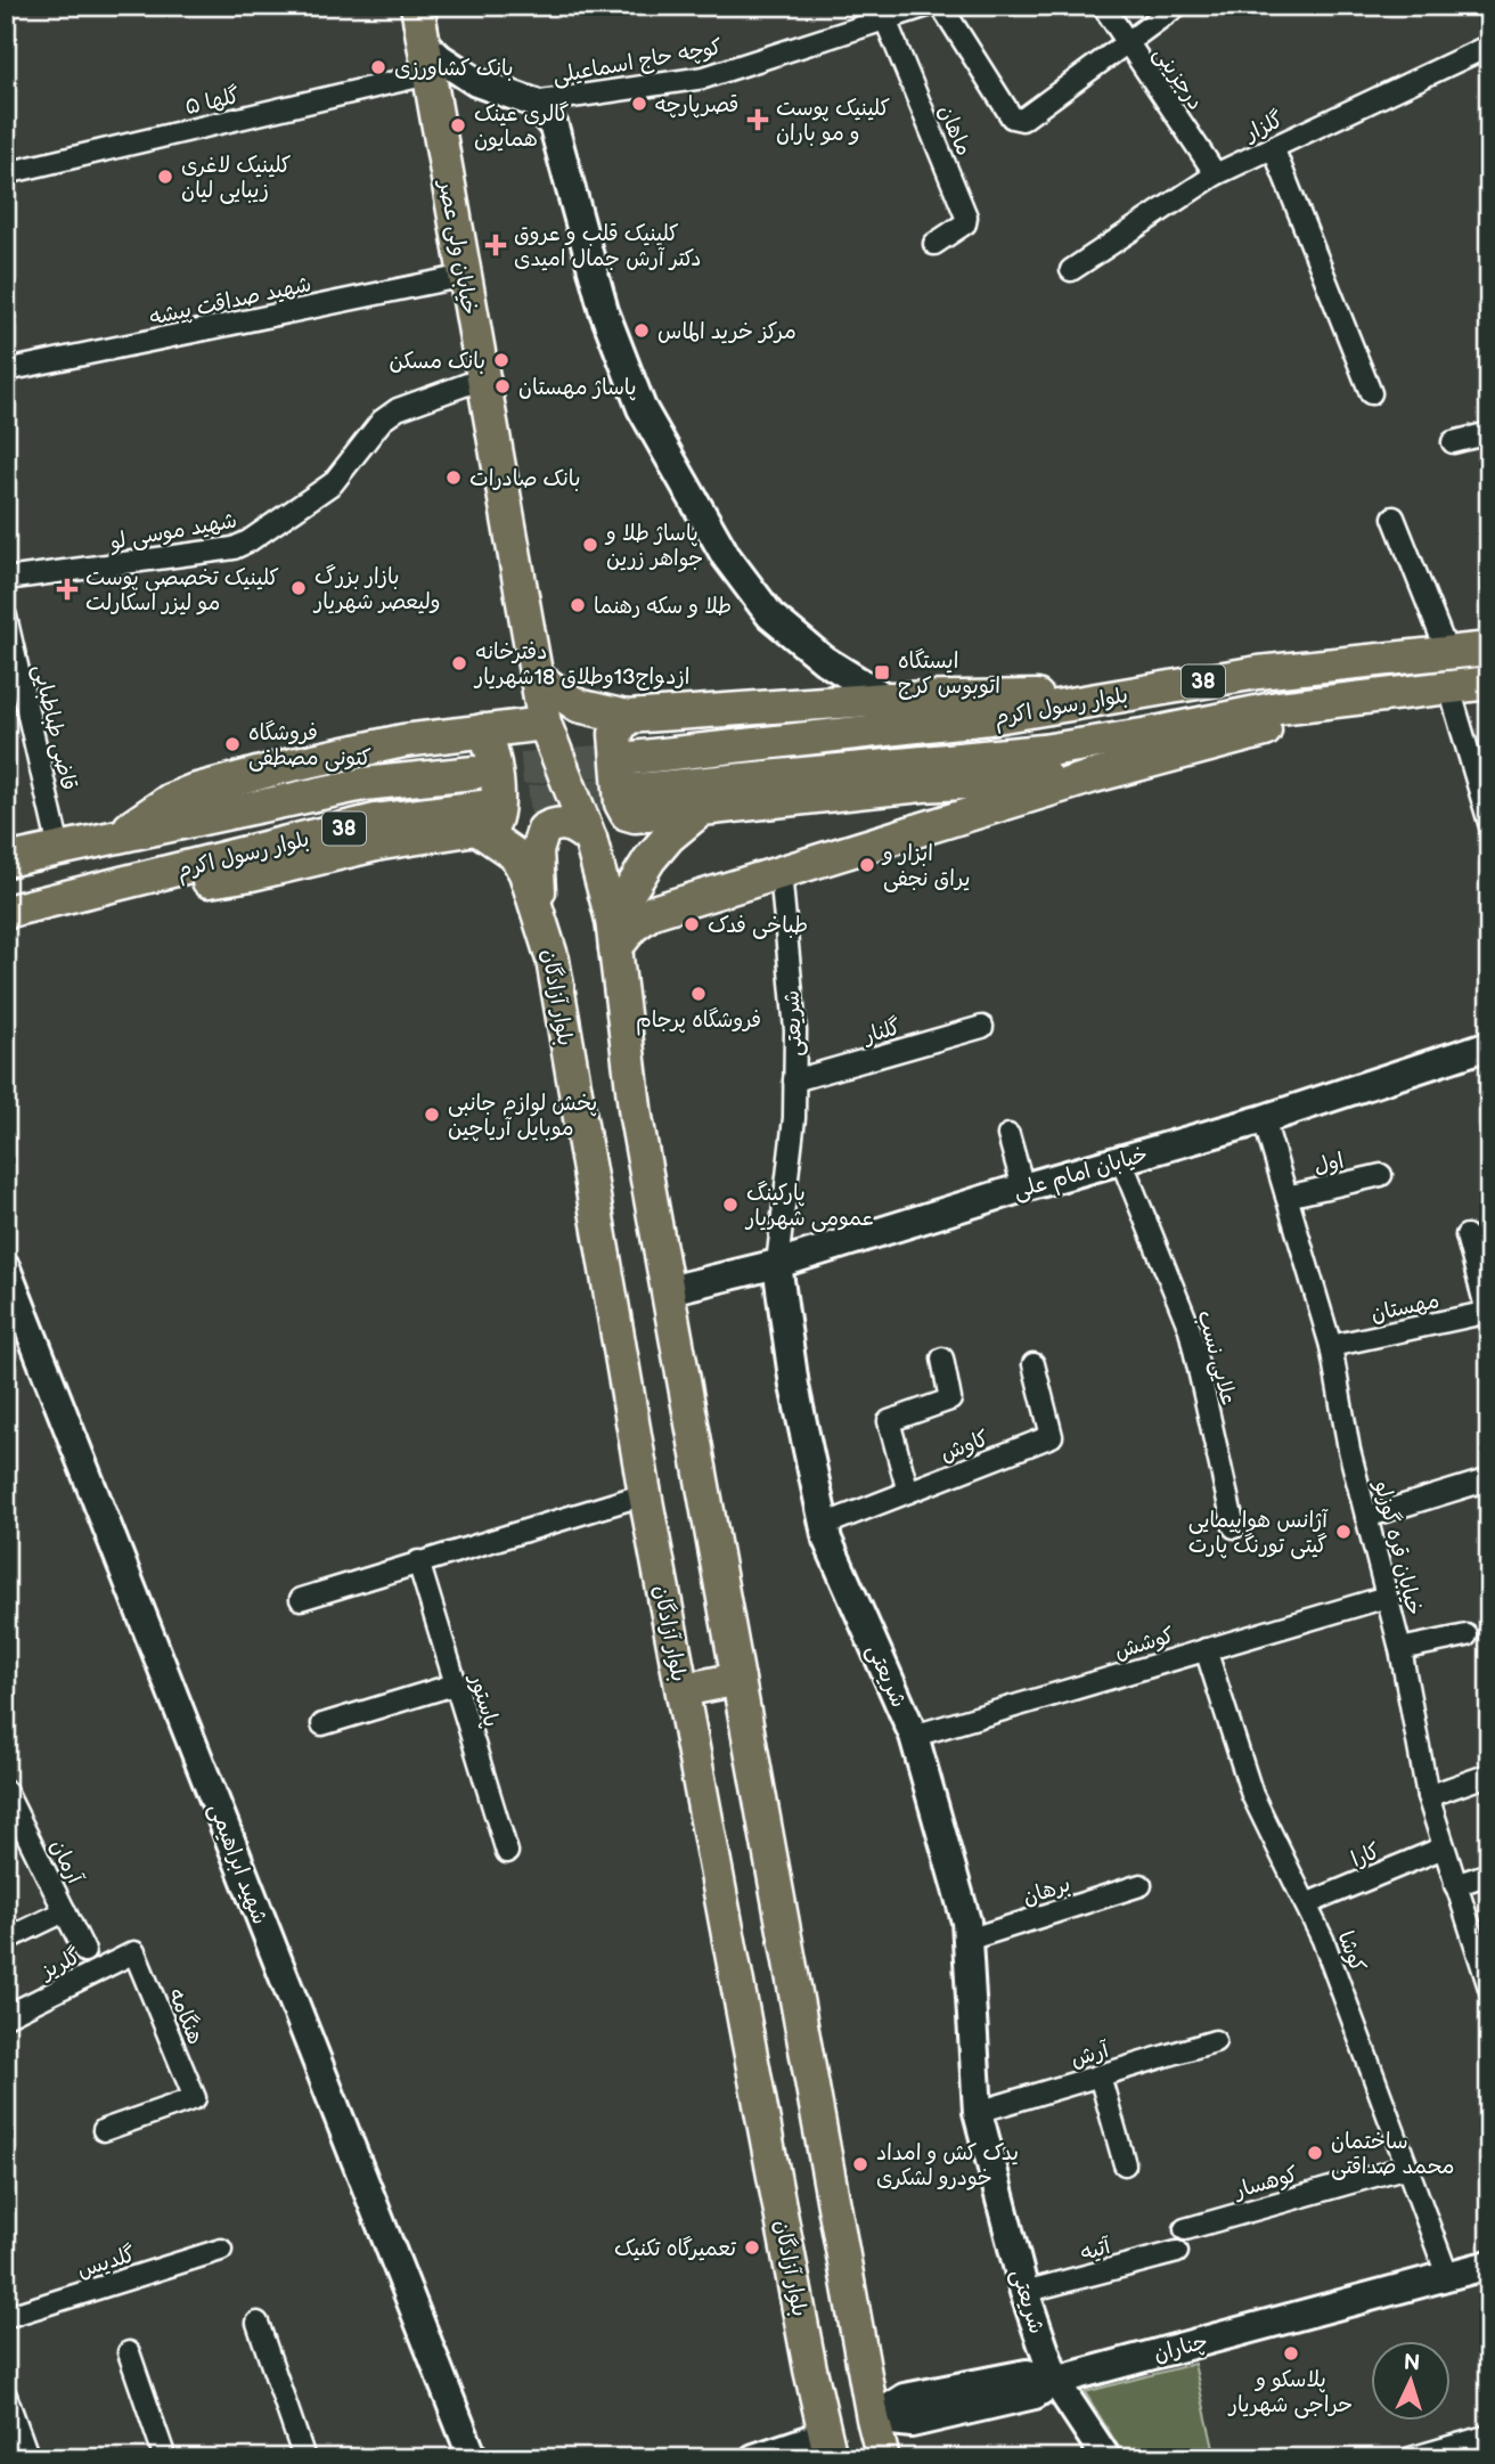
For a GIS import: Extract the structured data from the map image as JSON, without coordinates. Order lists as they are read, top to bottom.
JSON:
{
  "streets": {
    "main road": [
      "خیابان ولی عصر",
      "38",
      "بلوار رسول اکرم",
      "بلوار آزادگان"
    ],
    "street": [
      "کوچه حاج اسماعیلی",
      "درجزینی",
      "گلها ۵",
      "گلزار",
      "ماهان",
      "شهید صداقت پیشه",
      "شهید موسی لو",
      "قاضی طباطبایی",
      "شریعتی",
      "گلنار",
      "اول",
      "خیابان امام علی",
      "مهستان",
      "علایی نسب",
      "کاوش",
      "خیابان قره گوزلو",
      "کوشش",
      "پاستور",
      "کارا",
      "آرمان",
      "شهید ابراهیمی",
      "برهان",
      "کوشا",
      "گلریز",
      "هنگامه",
      "آرش",
      "کوهسار",
      "آتیه",
      "گلدیس",
      "چناران"
    ]
  },
  "crossings": [
    ["کوچه حاج اسماعیلی", "ماهان"],
    ["درجزینی", "گلزار"],
    ["گلها ۵", "خیابان ولی عصر"],
    ["خیابان ولی عصر", "شهید صداقت پیشه"],
    ["خیابان ولی عصر", "شهید موسی لو"],
    ["بلوار رسول اکرم", "قاضی طباطبایی"],
    ["بلوار رسول اکرم", "بلوار آزادگان"],
    ["شریعتی", "گلنار"],
    ["شریعتی", "خیابان امام علی"],
    ["شریعتی", "کاوش"],
    ["شریعتی", "کوشش"],
    ["شریعتی", "برهان"],
    ["شریعتی", "آرش"],
    ["شریعتی", "آتیه"],
    ["شریعتی", "چناران"],
    ["اول", "خیابان قره گوزلو"],
    ["خیابان امام علی", "علایی نسب"],
    ["خیابان امام علی", "خیابان قره گوزلو"],
    ["مهستان", "خیابان قره گوزلو"],
    ["خیابان قره گوزلو", "کوشش"],
    ["خیابان قره گوزلو", "کارا"],
    ["کوشش", "کوشا"],
    ["کارا", "کوشا"],
    ["کوشا", "کوهسار"],
    ["کوشا", "چناران"],
    ["گلریز", "هنگامه"]
  ],
  "places": {
    "other": [
      "بانک کشاورزی",
      "قصرپارچه",
      "گالری عینک همایون",
      "کلینیک لاغری زیبایی لیان",
      "مرکز خرید الماس",
      "بانک مسکن",
      "پاساژ مهستان",
      "بانک صادرات",
      "پاساژ طلا و جواهر زرین",
      "بازار بزرگ ولیعصر شهریار",
      "طلا و سکه رهنما",
      "دفترخانه ازدواج13وطلاق 18شهریار",
      "فروشگاه کتونی مصطفی",
      "ابزار و یراق نجفی",
      "طباخی فدک",
      "فروشگاه پرجام",
      "پخش لوازم جانبی موبایل آریاچین",
      "پارکینگ عمومی شهریار",
      "آژانس هواپیمایی گیتی تورنگ پارت",
      "ساختمان محمد صداقتی",
      "یدک کش و امداد خودرو لشکری",
      "تعمیرگاه تکنیک",
      "پلاسکو و حراجی شهریار"
    ],
    "health": ["کلینیک پوست و مو باران", "کلینیک قلب و عروق دکتر آرش جمال امیدی", "کلینیک تخصصی پوست مو لیزر اسکارلت"],
    "transit": ["ایستگاه اتوبوس کرج"]
  },
  "north": "top"
}
